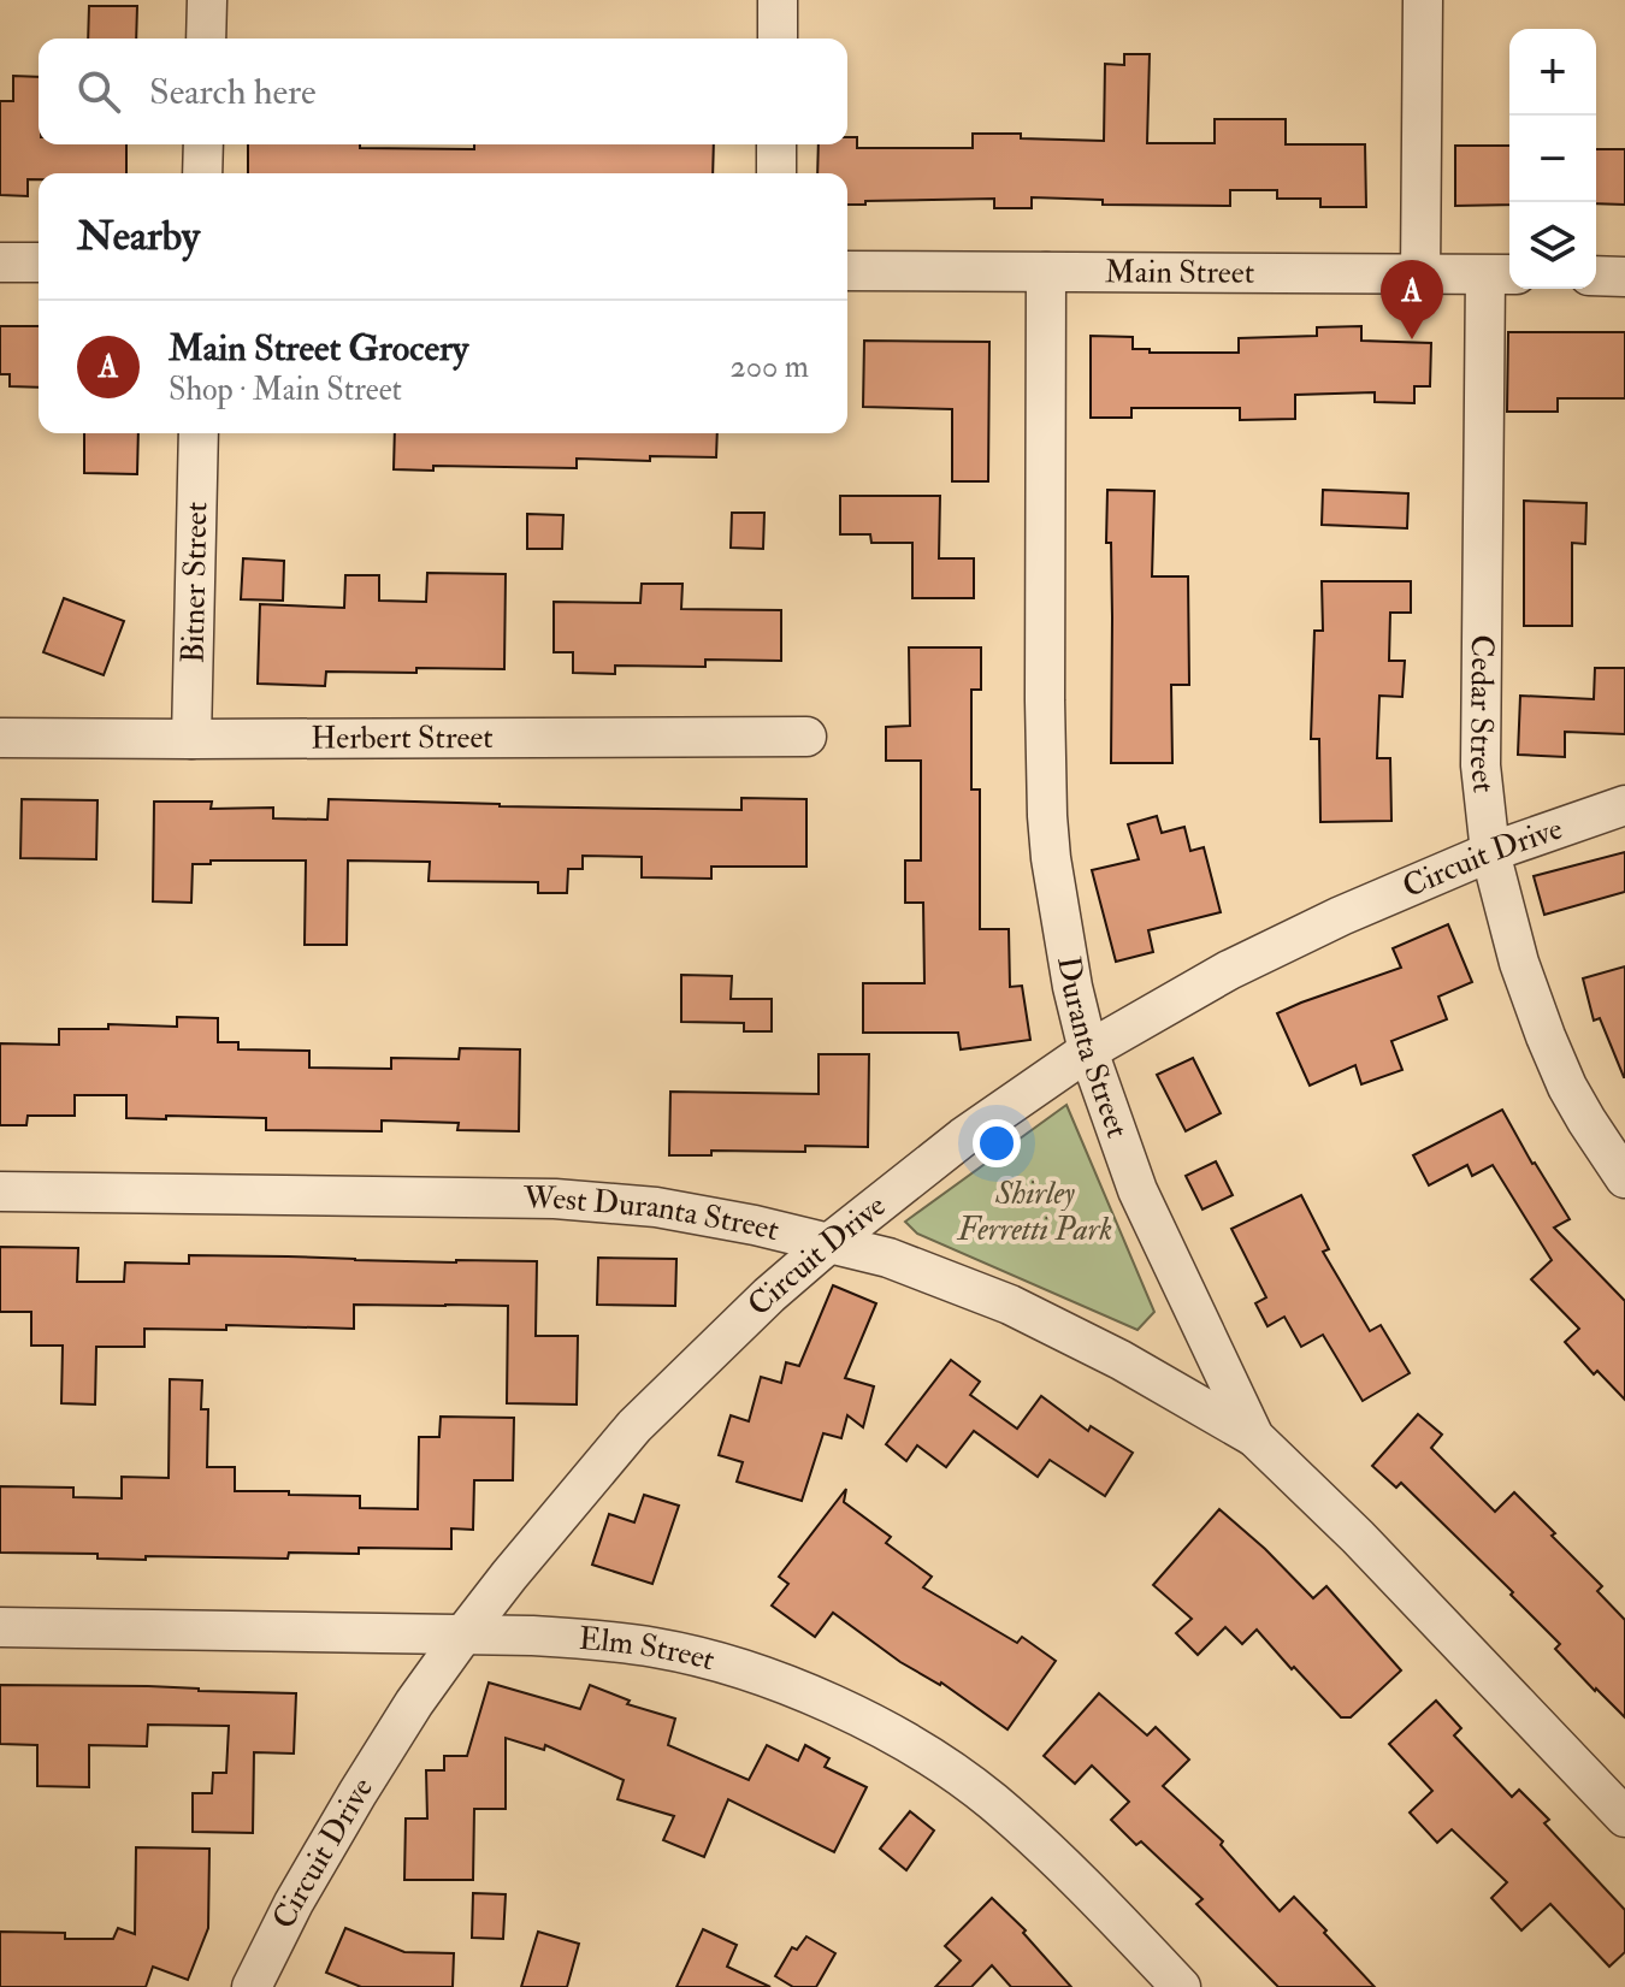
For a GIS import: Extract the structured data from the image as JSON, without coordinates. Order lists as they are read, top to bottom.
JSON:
{
  "streets": {
    "street": [
      "Main Street",
      "Bitner Street",
      "Cedar Street",
      "Herbert Street",
      "Circuit Drive",
      "Duranta Street",
      "West Duranta Street",
      "Elm Street"
    ]
  },
  "crossings": [
    ["Main Street", "Cedar Street"],
    ["Main Street", "Duranta Street"],
    ["Bitner Street", "Herbert Street"],
    ["Cedar Street", "Circuit Drive"],
    ["Circuit Drive", "Duranta Street"],
    ["Circuit Drive", "West Duranta Street"],
    ["Circuit Drive", "Elm Street"],
    ["Duranta Street", "West Duranta Street"]
  ],
  "parks": ["Shirley Ferretti Park"],
  "page": {
    "map_buttons": ["+", "−"],
    "search": "Search here",
    "heading": "Nearby",
    "pins": "A",
    "list": [
      {
        "mark": "A",
        "name": "Main Street Grocery",
        "note": "Shop · Main Street",
        "value": "200 m"
      }
    ]
  }
}
